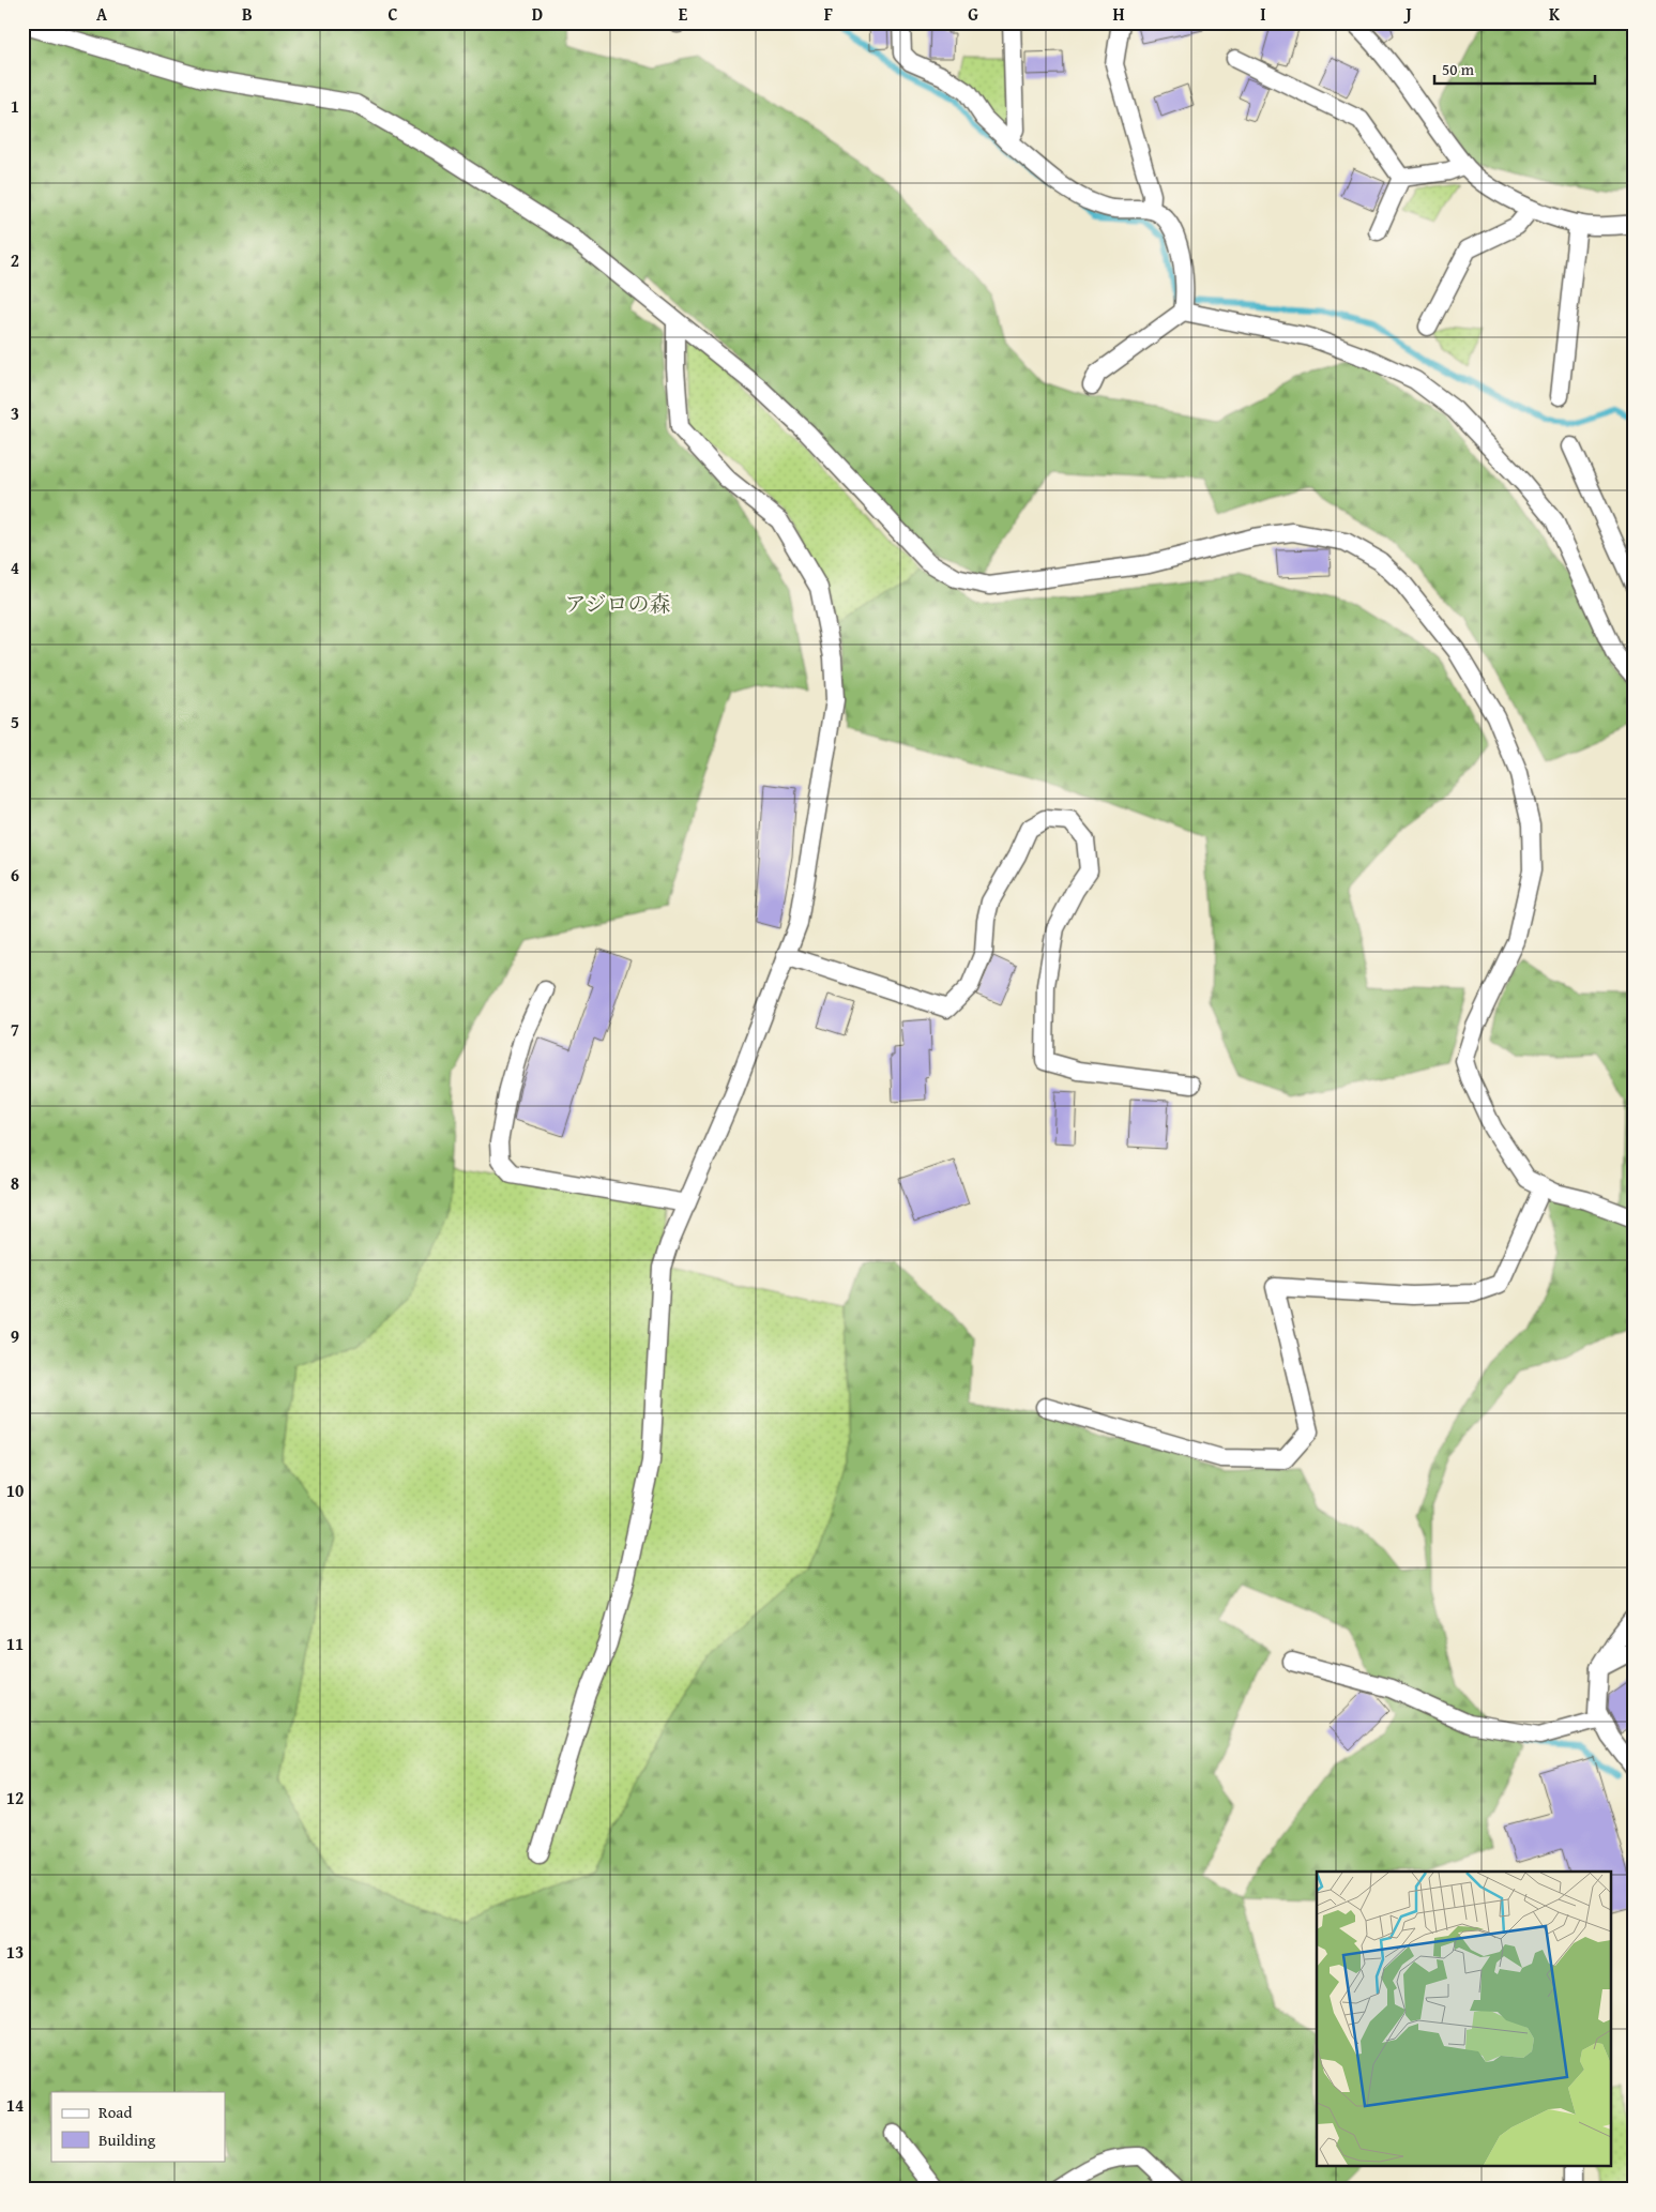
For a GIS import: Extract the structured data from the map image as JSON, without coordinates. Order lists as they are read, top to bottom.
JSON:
{
  "parks": ["アジロの森"],
  "legend": ["Road", "Building"],
  "scale_bar": "50 m",
  "grid": {
    "columns": [
      "A",
      "B",
      "C",
      "D",
      "E",
      "F",
      "G",
      "H",
      "I",
      "J",
      "K"
    ],
    "rows": [
      "1",
      "2",
      "3",
      "4",
      "5",
      "6",
      "7",
      "8",
      "9",
      "10",
      "11",
      "12",
      "13",
      "14"
    ]
  }
}
